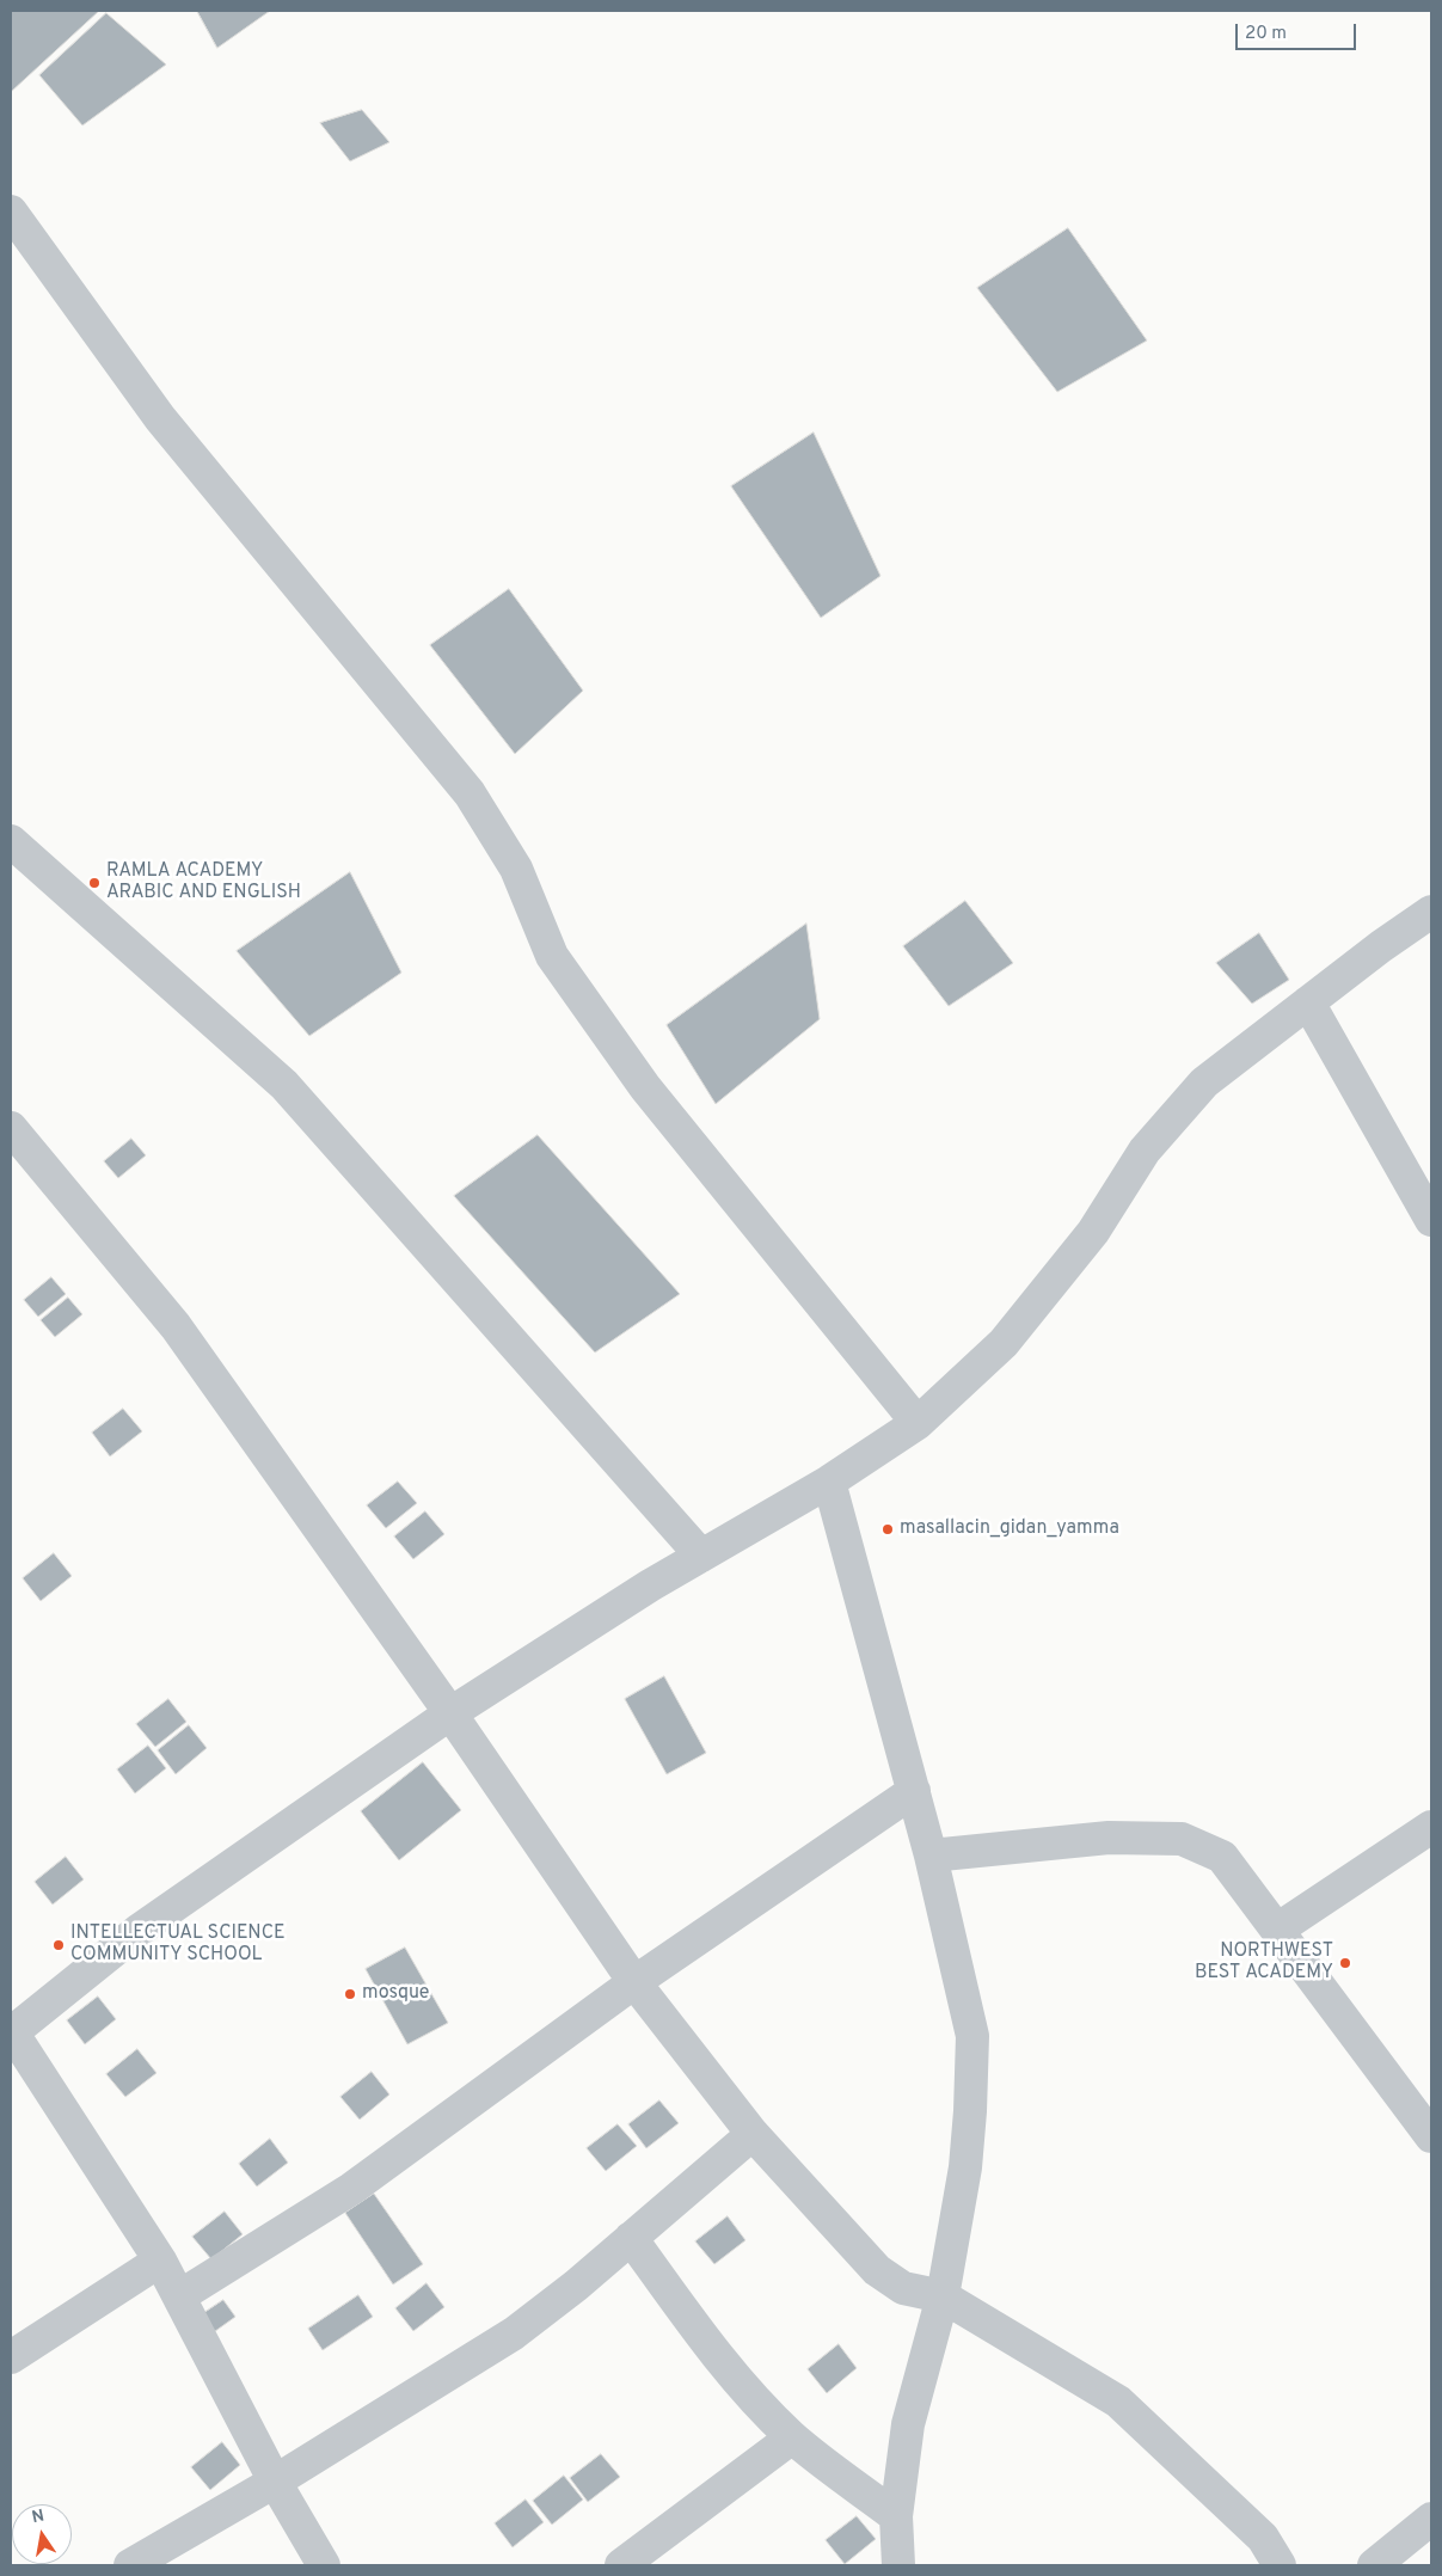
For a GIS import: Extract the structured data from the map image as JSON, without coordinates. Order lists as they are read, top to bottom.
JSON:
{
  "places": [
    "RAMLA ACADEMY ARABIC AND ENGLISH",
    "masallacin_gidan_yamma",
    "INTELLECTUAL SCIENCE COMMUNITY SCHOOL",
    "NORTHWEST BEST ACADEMY",
    "mosque"
  ],
  "scale_bar": "20 m",
  "north": "top"
}
